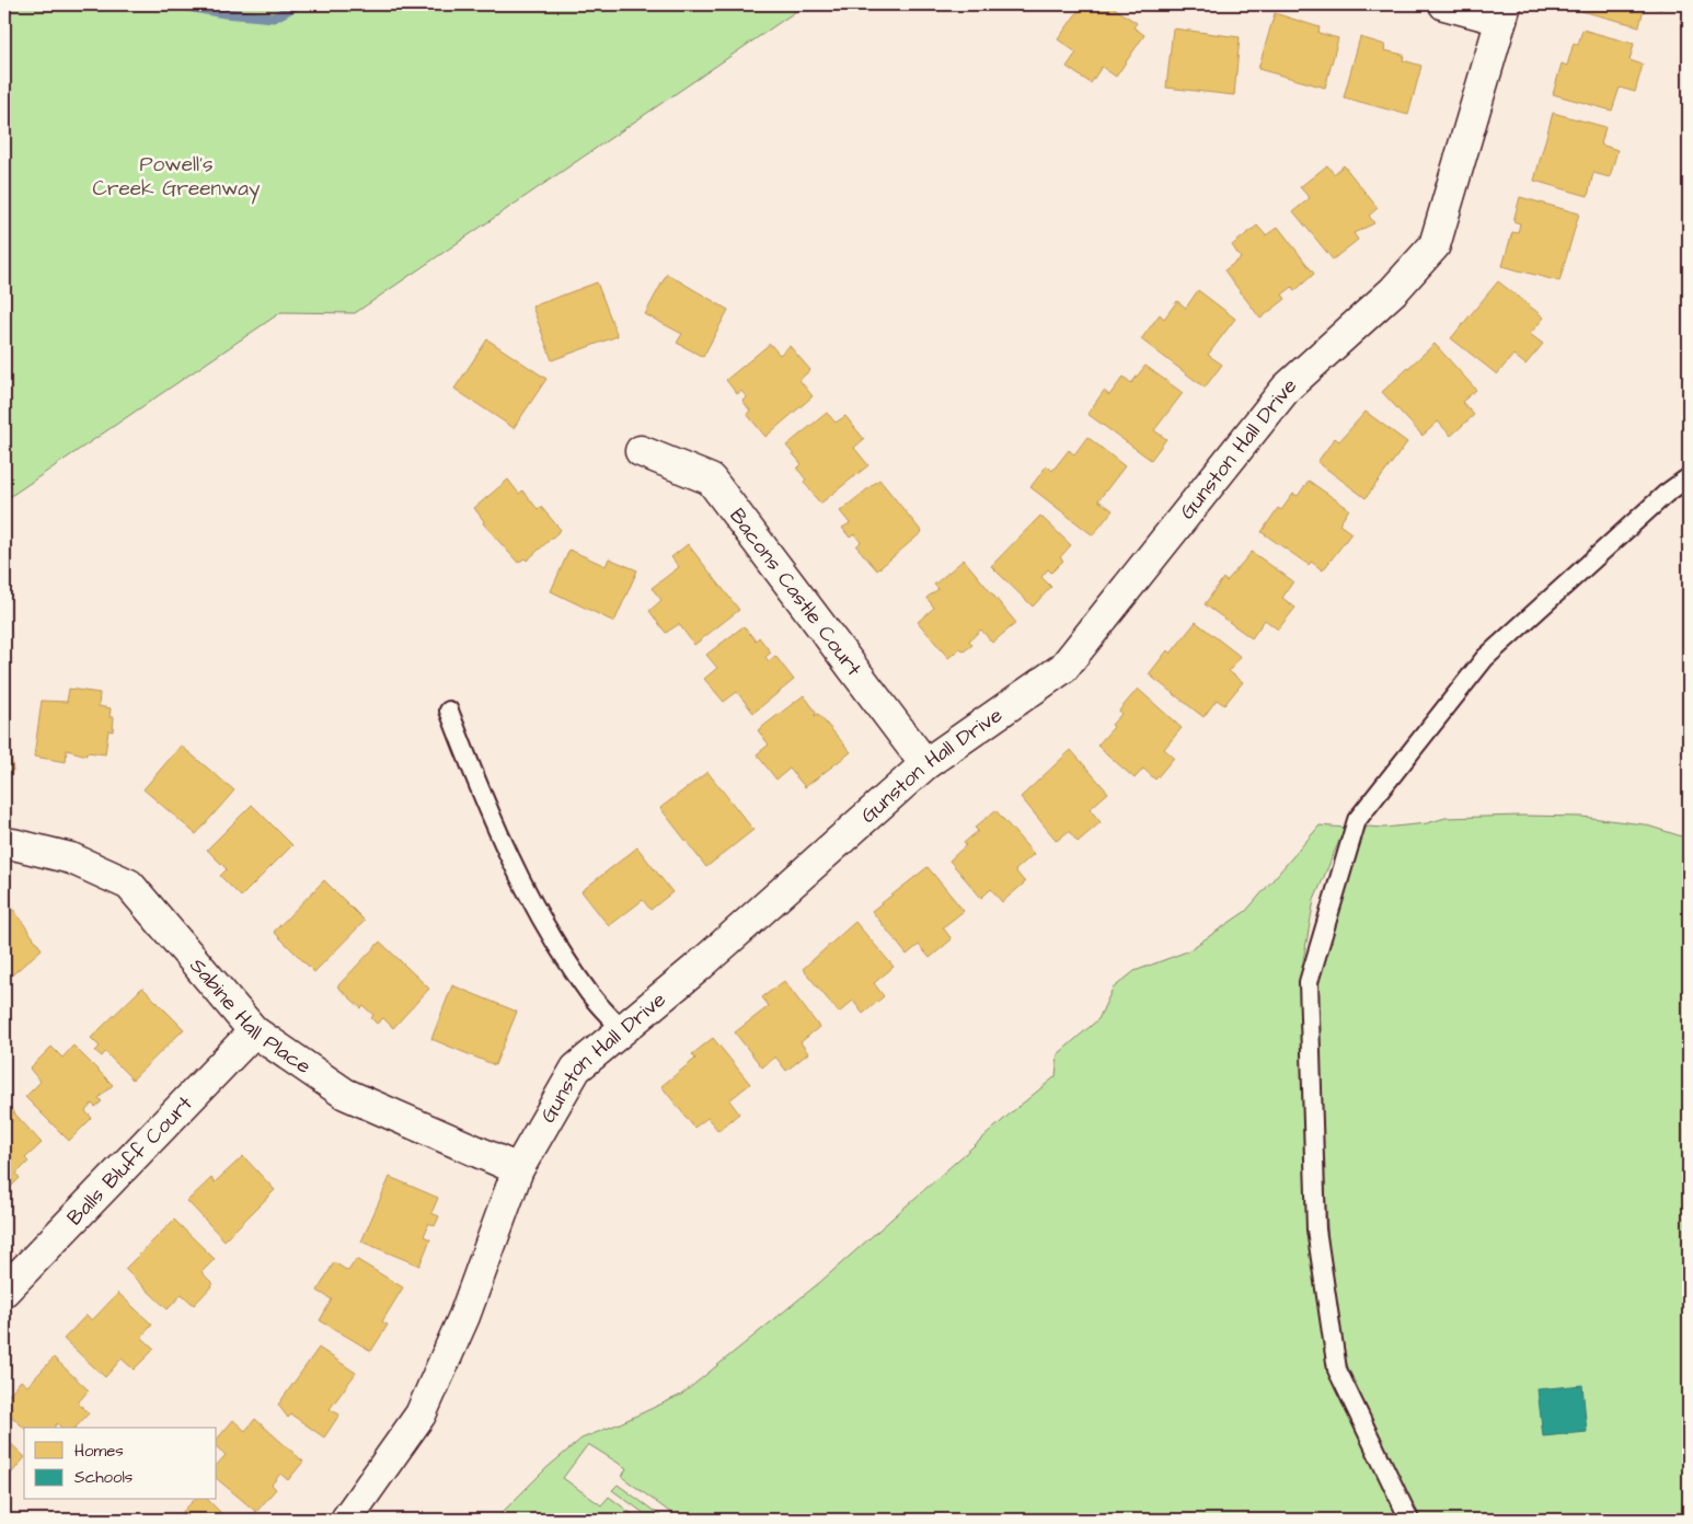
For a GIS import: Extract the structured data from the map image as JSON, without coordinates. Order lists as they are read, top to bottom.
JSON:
{
  "streets": {
    "street": [
      "Gunston Hall Drive",
      "Bacons Castle Court",
      "Sabine Hall Place",
      "Balls Bluff Court"
    ]
  },
  "crossings": [
    ["Gunston Hall Drive", "Bacons Castle Court"],
    ["Gunston Hall Drive", "Sabine Hall Place"],
    ["Sabine Hall Place", "Balls Bluff Court"]
  ],
  "parks": ["Powell's Creek Greenway"],
  "legend": ["Homes", "Schools"]
}
